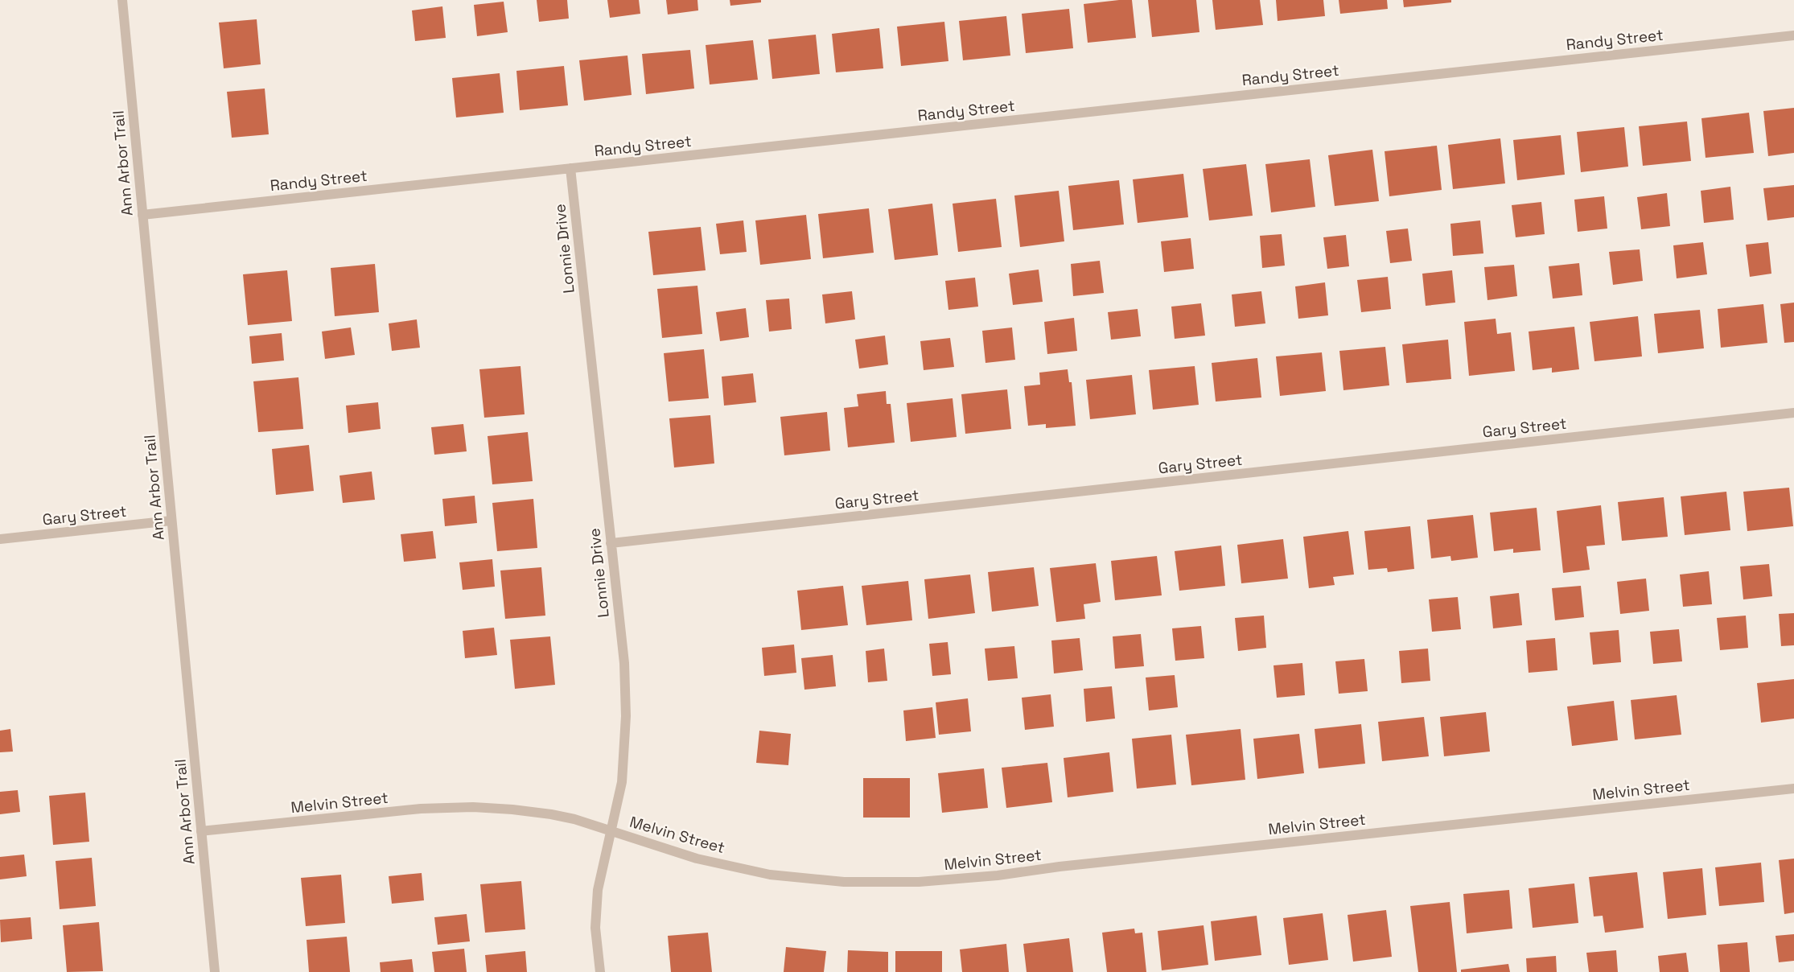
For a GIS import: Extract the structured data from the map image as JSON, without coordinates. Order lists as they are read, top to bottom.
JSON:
{
  "streets": {
    "street": [
      "Randy Street",
      "Ann Arbor Trail",
      "Lonnie Drive",
      "Gary Street",
      "Melvin Street"
    ]
  },
  "crossings": [
    ["Randy Street", "Ann Arbor Trail"],
    ["Randy Street", "Lonnie Drive"],
    ["Ann Arbor Trail", "Gary Street"],
    ["Ann Arbor Trail", "Melvin Street"],
    ["Lonnie Drive", "Gary Street"],
    ["Lonnie Drive", "Melvin Street"]
  ]
}
